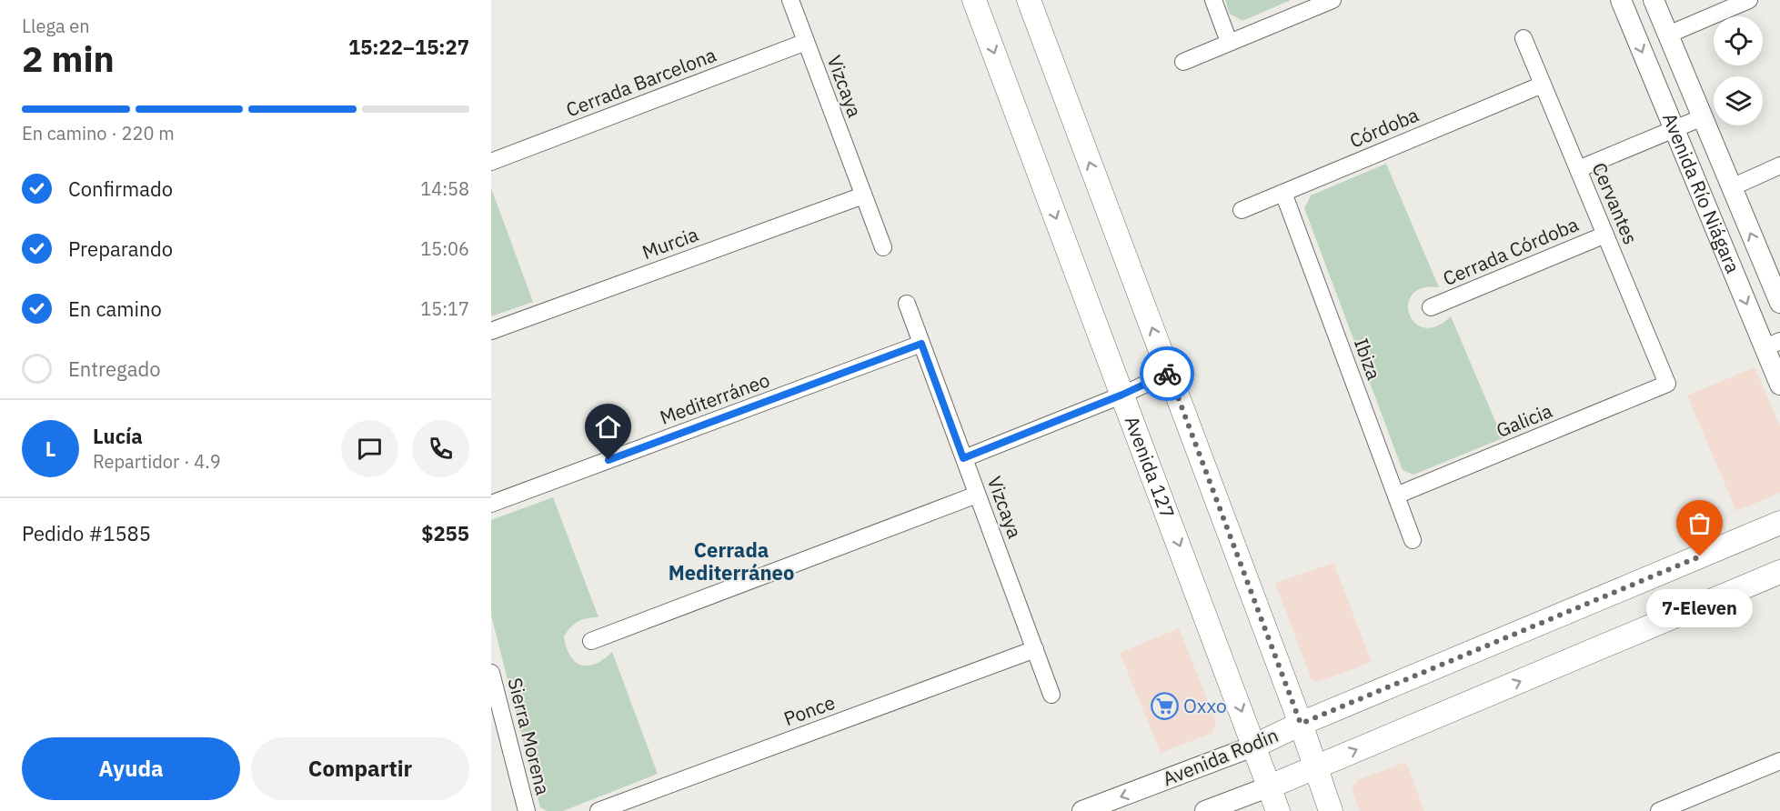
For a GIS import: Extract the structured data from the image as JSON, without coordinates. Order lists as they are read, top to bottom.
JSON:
{
  "streets": {
    "main road": ["Avenida 127", "Avenida Rodin"],
    "street": [
      "Cerrada Barcelona",
      "Vizcaya",
      "Córdoba",
      "Avenida Río Niágara",
      "Cervantes",
      "Murcia",
      "Cerrada Córdoba",
      "Ibiza",
      "Mediterráneo",
      "Galicia",
      "Ponce",
      "Sierra Morena"
    ]
  },
  "crossings": [
    ["Cerrada Barcelona", "Vizcaya"],
    ["Vizcaya", "Murcia"],
    ["Vizcaya", "Mediterráneo"],
    ["Vizcaya", "Ponce"],
    ["Córdoba", "Cervantes"],
    ["Córdoba", "Ibiza"],
    ["Cervantes", "Cerrada Córdoba"],
    ["Cervantes", "Galicia"],
    ["Ibiza", "Galicia"],
    ["Avenida 127", "Avenida Rodin"]
  ],
  "districts": ["Cerrada Mediterráneo"],
  "places": {
    "other": ["7-Eleven"],
    "supermarket": ["Oxxo"]
  },
  "page": {
    "heading": ["2 min", "Llega en", "15:22–15:27"],
    "panel": [
      "Lucía",
      "Repartidor · 4.9",
      "Pedido #1585",
      "$255"
    ],
    "bar": "En camino · 220 m",
    "list": [
      ["Confirmado", "14:58"],
      ["Preparando", "15:06"],
      ["En camino", "15:17"],
      "Entregado"
    ],
    "round": "L",
    "bubble": "7-Eleven",
    "buttons": ["Ayuda", "Compartir"]
  }
}
